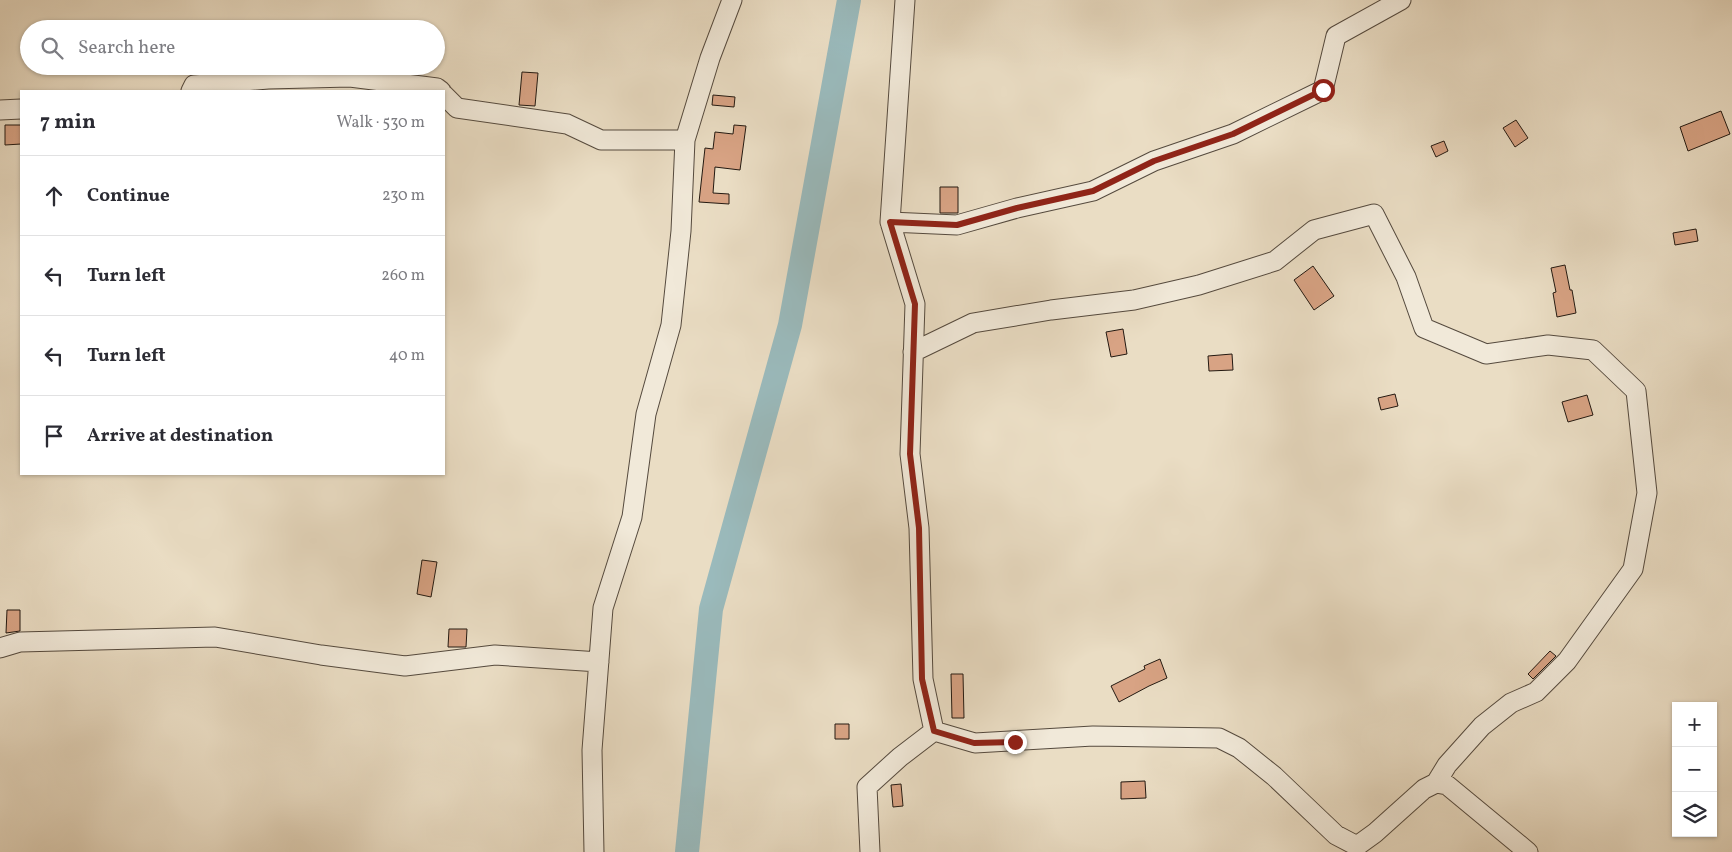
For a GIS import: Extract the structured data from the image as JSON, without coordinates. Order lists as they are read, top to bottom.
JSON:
{
  "page": {
    "search": "Search here",
    "heading": ["7 min", "Walk · 530 m"],
    "list": [
      ["Continue", "230 m"],
      ["Turn left", "260 m"],
      ["Turn left", "40 m"],
      "Arrive at destination"
    ],
    "map_buttons": ["+", "−"]
  }
}
